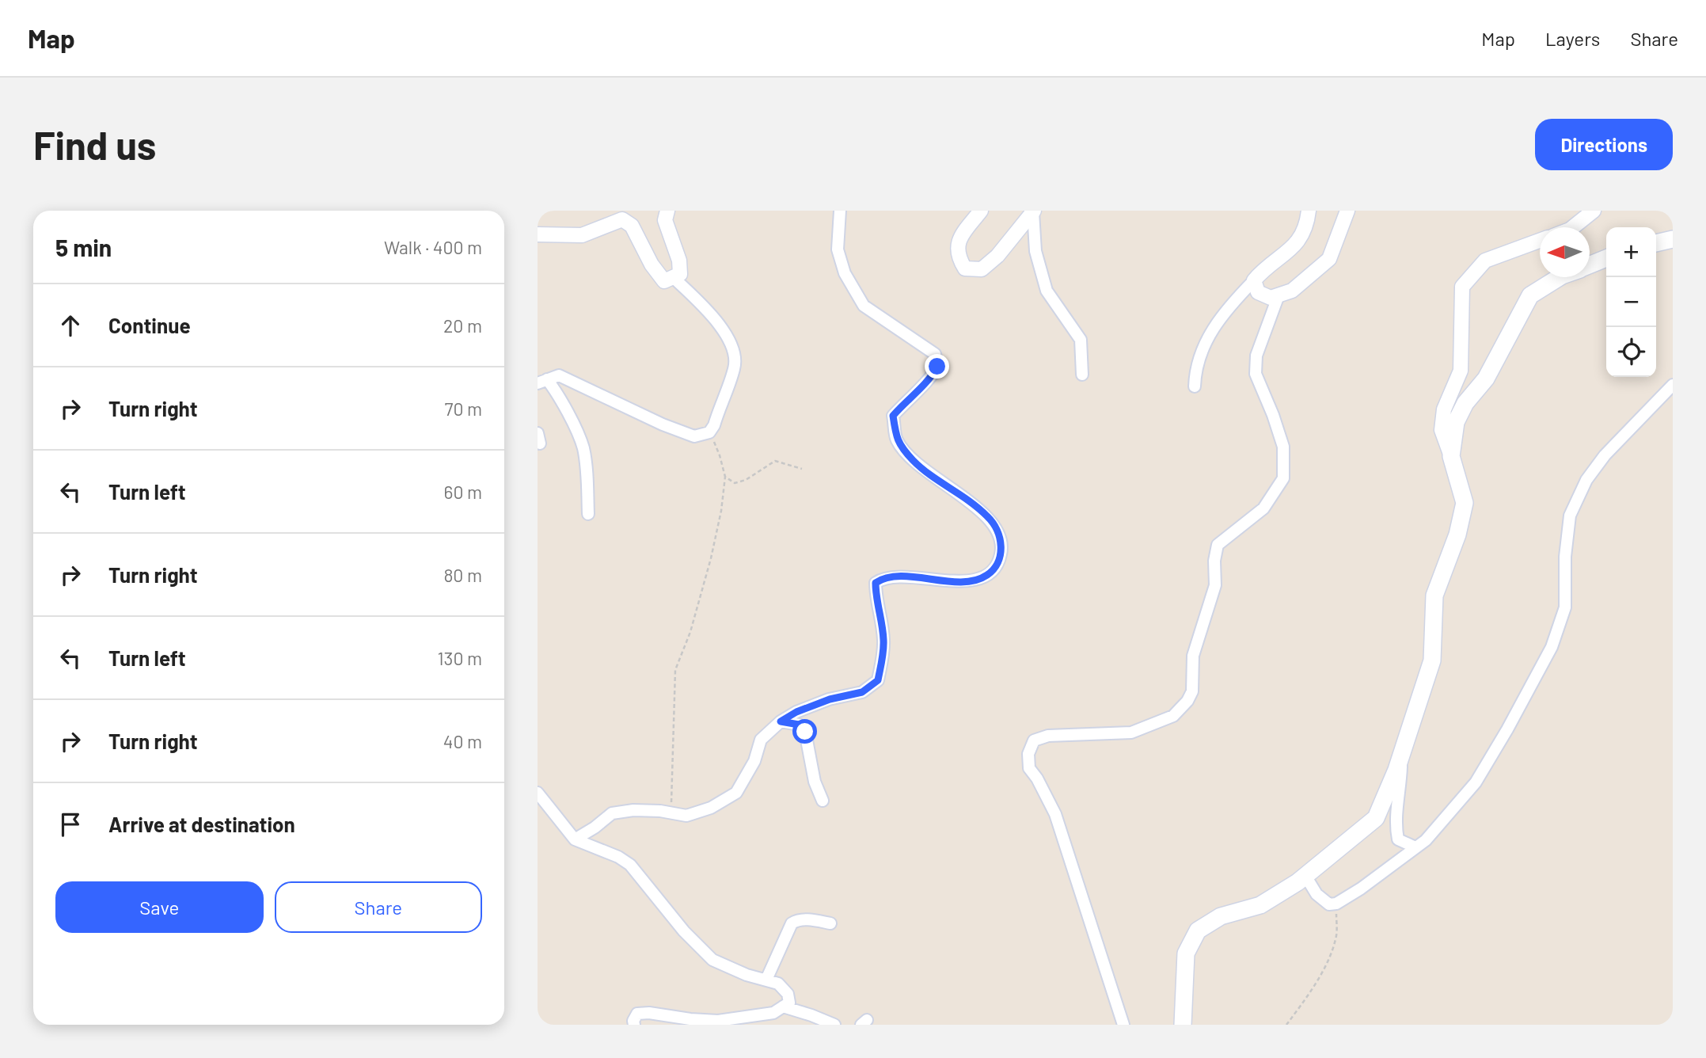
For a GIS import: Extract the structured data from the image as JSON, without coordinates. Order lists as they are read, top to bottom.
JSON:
{
  "north": "left",
  "page": {
    "header": "Map",
    "nav": ["Map", "Layers", "Share"],
    "buttons": [
      "Directions",
      ["Save", "Share"]
    ],
    "title": "Find us",
    "heading": ["5 min", "Walk · 400 m"],
    "map_buttons": ["+", "−"],
    "list": [
      ["Continue", "20 m"],
      ["Turn right", "70 m"],
      ["Turn left", "60 m"],
      ["Turn right", "80 m"],
      ["Turn left", "130 m"],
      ["Turn right", "40 m"],
      "Arrive at destination"
    ]
  }
}
